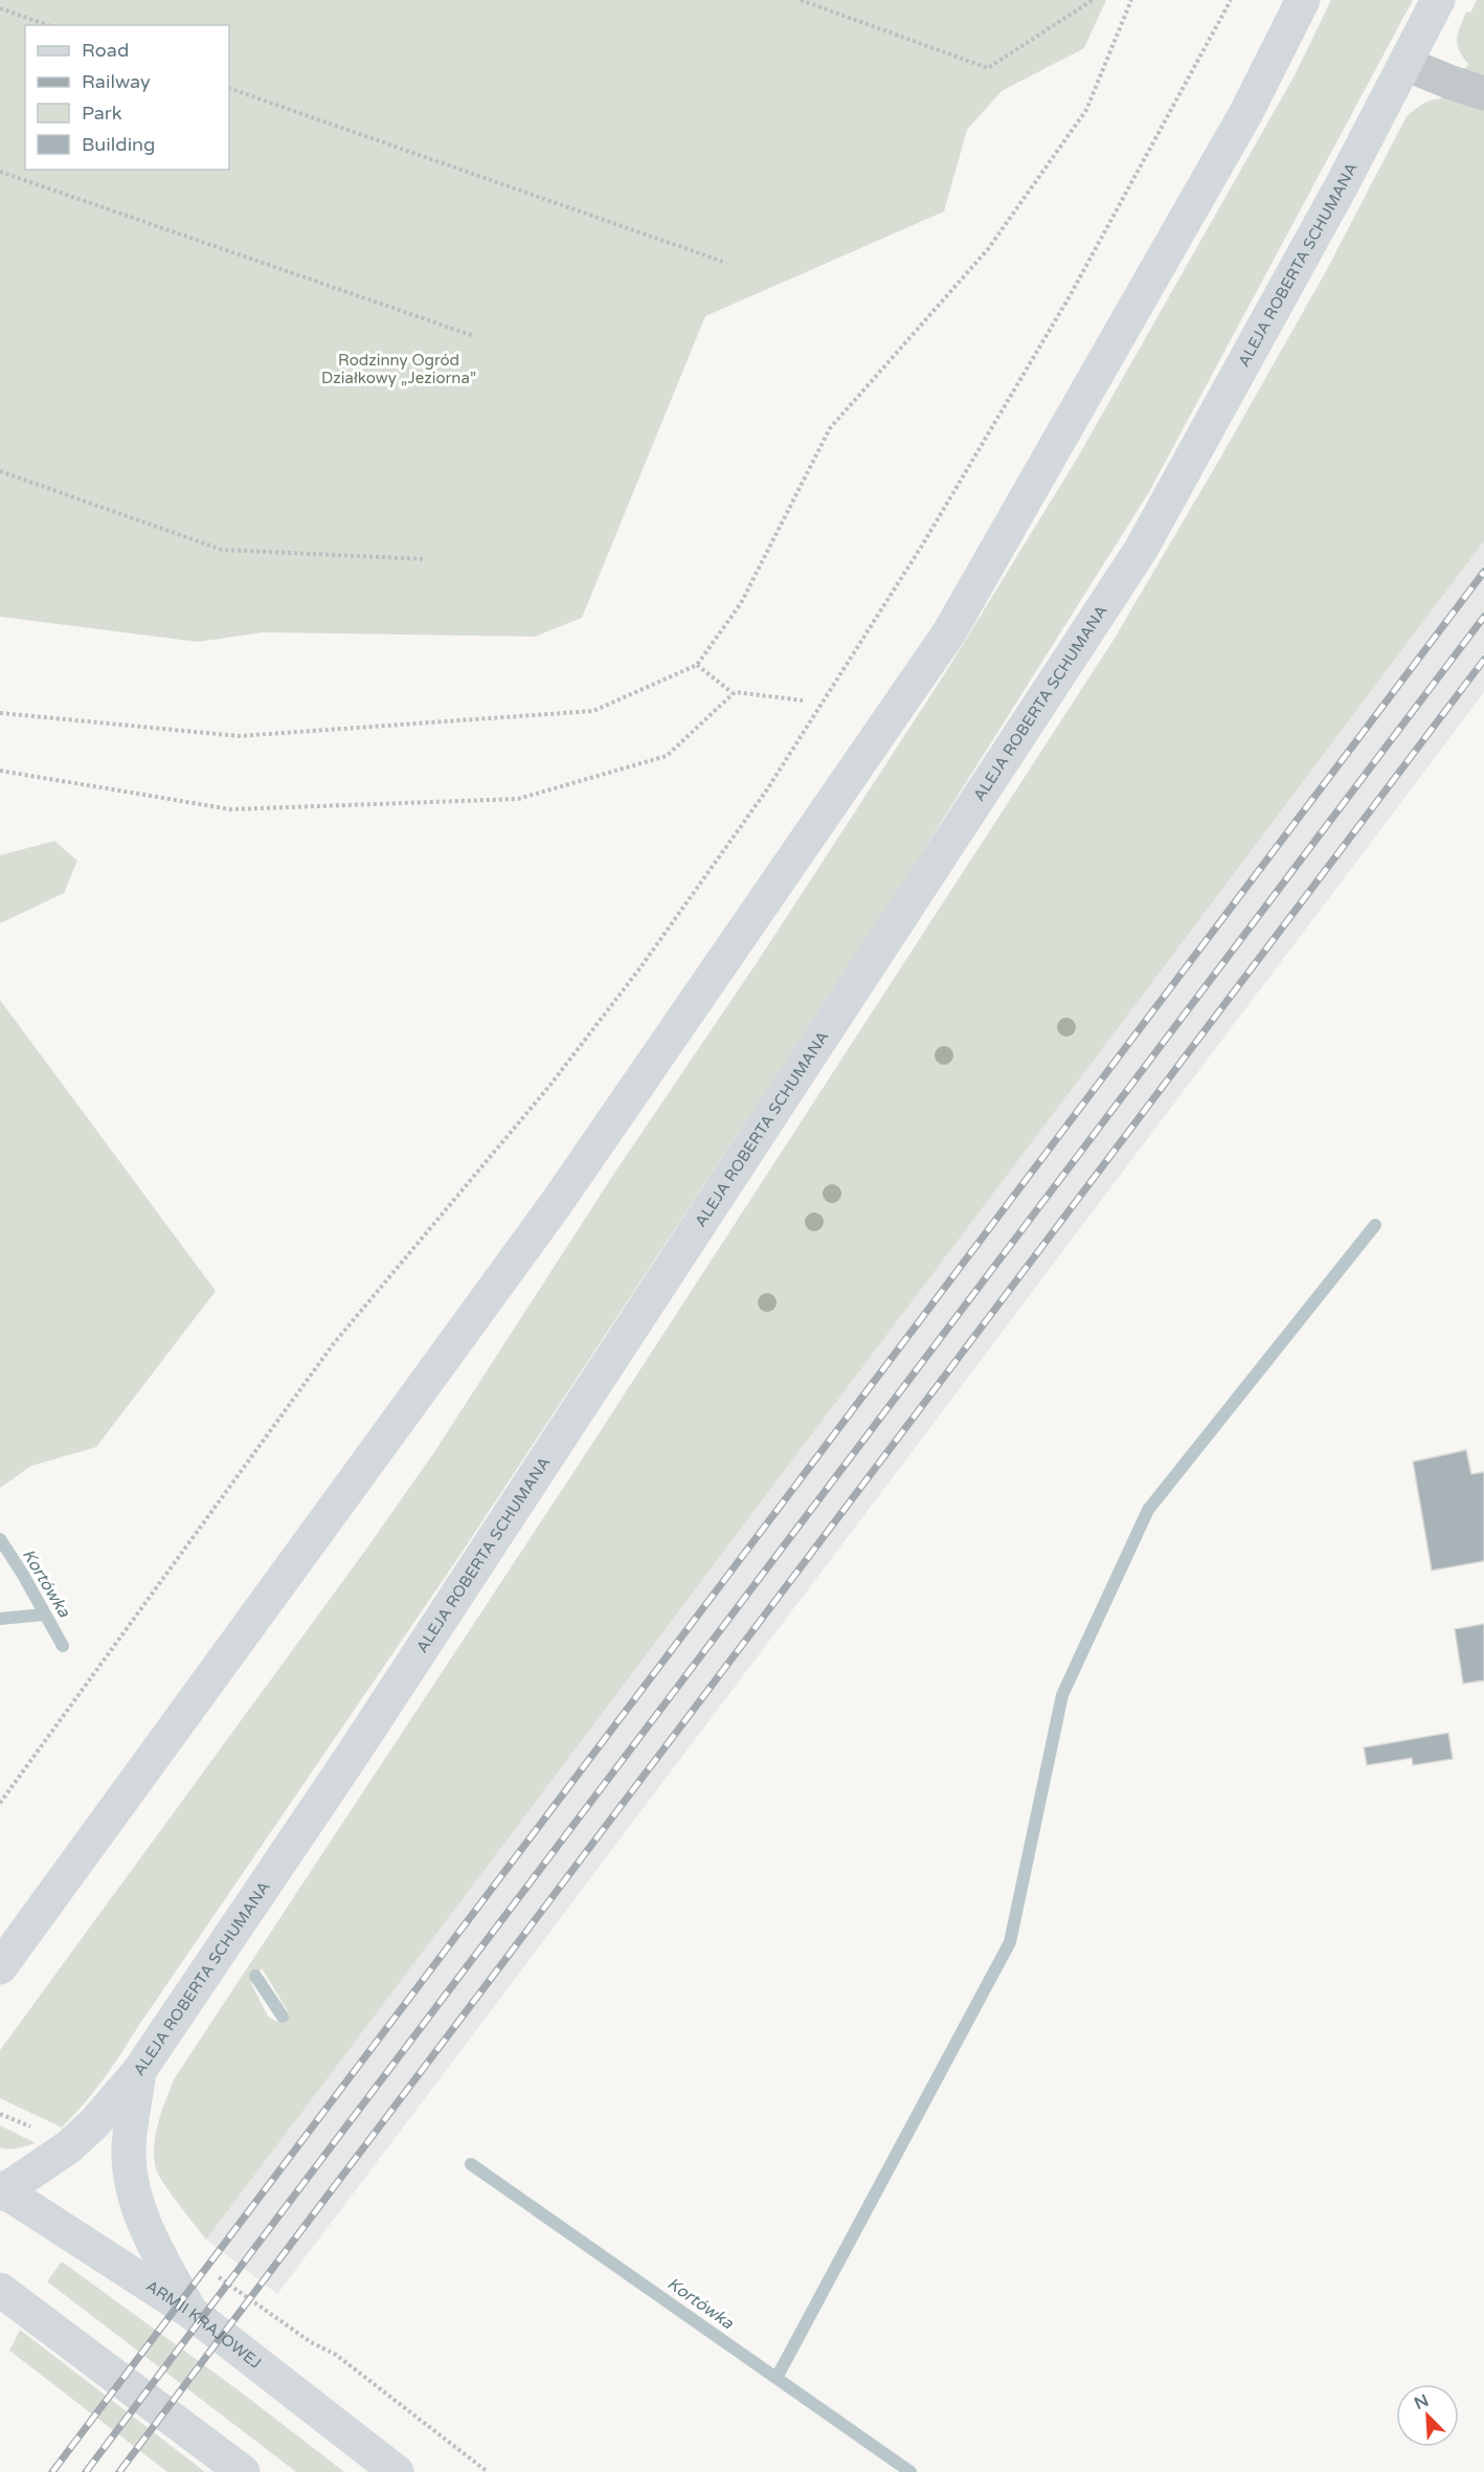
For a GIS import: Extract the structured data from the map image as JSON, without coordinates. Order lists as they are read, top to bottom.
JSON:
{
  "streets": {
    "main road": ["ALEJA ROBERTA SCHUMANA", "ARMII KRAJOWEJ"]
  },
  "crossings": [
    ["ALEJA ROBERTA SCHUMANA", "ARMII KRAJOWEJ"]
  ],
  "water": ["Kortówka"],
  "parks": ["Rodzinny Ogród Działkowy „Jeziorna”"],
  "legend": [
    "Road",
    "Railway",
    "Park",
    "Building"
  ],
  "north": "top left"
}
